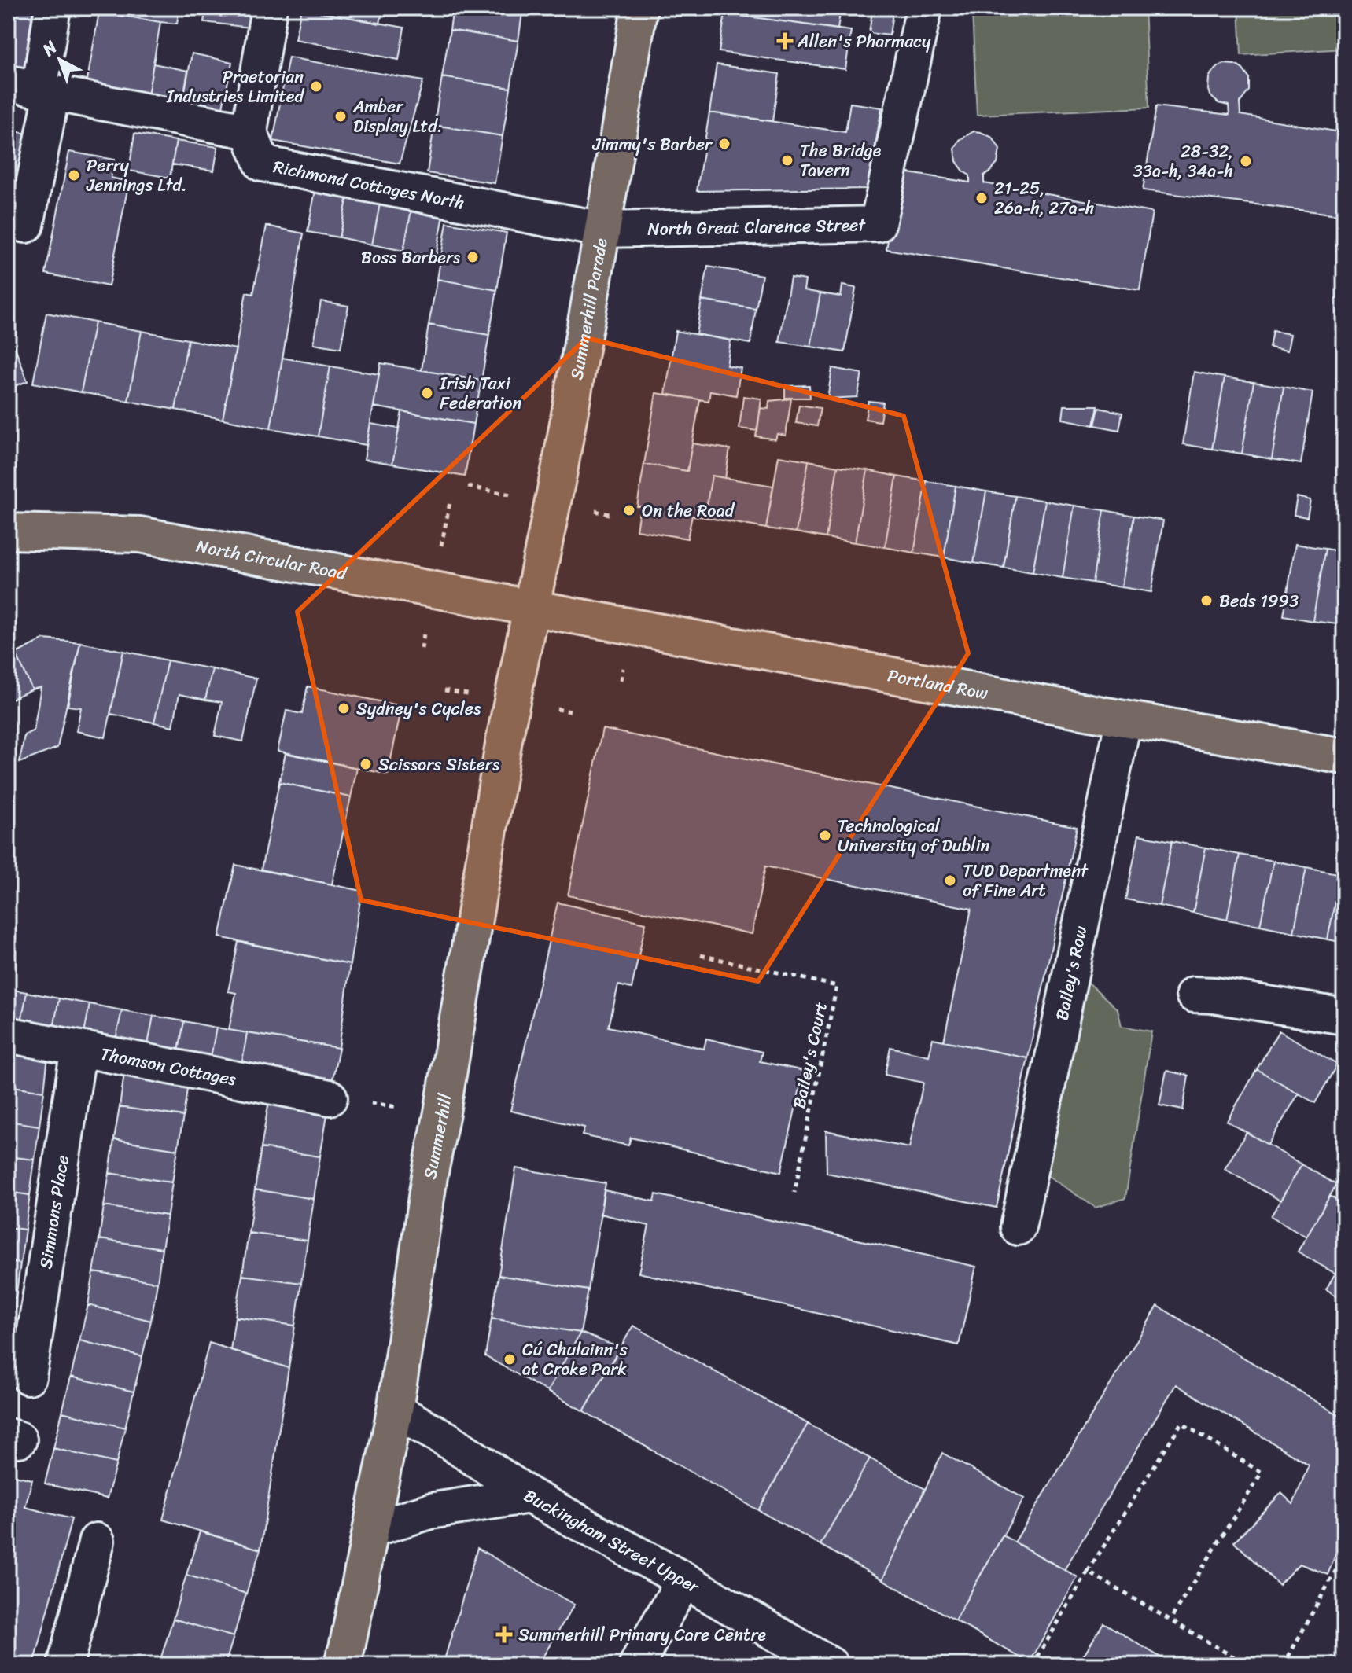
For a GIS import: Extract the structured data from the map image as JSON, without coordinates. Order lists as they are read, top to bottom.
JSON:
{
  "streets": {
    "main road": [
      "Summerhill Parade",
      "North Circular Road",
      "Portland Row",
      "Summerhill"
    ],
    "street": [
      "Richmond Cottages North",
      "North Great Clarence Street",
      "Bailey's Row",
      "Thomson Cottages",
      "Simmons Place",
      "Buckingham Street Upper"
    ],
    "path": ["Bailey's Court"]
  },
  "crossings": [
    ["Richmond Cottages North", "North Great Clarence Street"],
    ["Richmond Cottages North", "Summerhill Parade"],
    ["North Great Clarence Street", "Summerhill Parade"],
    ["Summerhill Parade", "North Circular Road"],
    ["Summerhill Parade", "Portland Row"],
    ["Summerhill Parade", "Summerhill"],
    ["North Circular Road", "Portland Row"],
    ["North Circular Road", "Summerhill"],
    ["Portland Row", "Bailey's Row"],
    ["Portland Row", "Summerhill"],
    ["Thomson Cottages", "Simmons Place"],
    ["Summerhill", "Buckingham Street Upper"]
  ],
  "places": {
    "health": ["Allen's Pharmacy", "Summerhill Primary Care Centre"],
    "other": [
      "Praetorian Industries Limited",
      "Amber Display Ltd.",
      "Jimmy's Barber",
      "The Bridge Tavern",
      "28-32, 33a-h, 34a-h",
      "Perry Jennings Ltd.",
      "21-25, 26a-h, 27a-h",
      "Boss Barbers",
      "Irish Taxi Federation",
      "On the Road",
      "Beds 1993",
      "Sydney's Cycles",
      "Scissors Sisters",
      "Technological University of Dublin",
      "TUD Department of Fine Art",
      "Cú Chulainn's at Croke Park"
    ]
  },
  "north": "top left"
}
